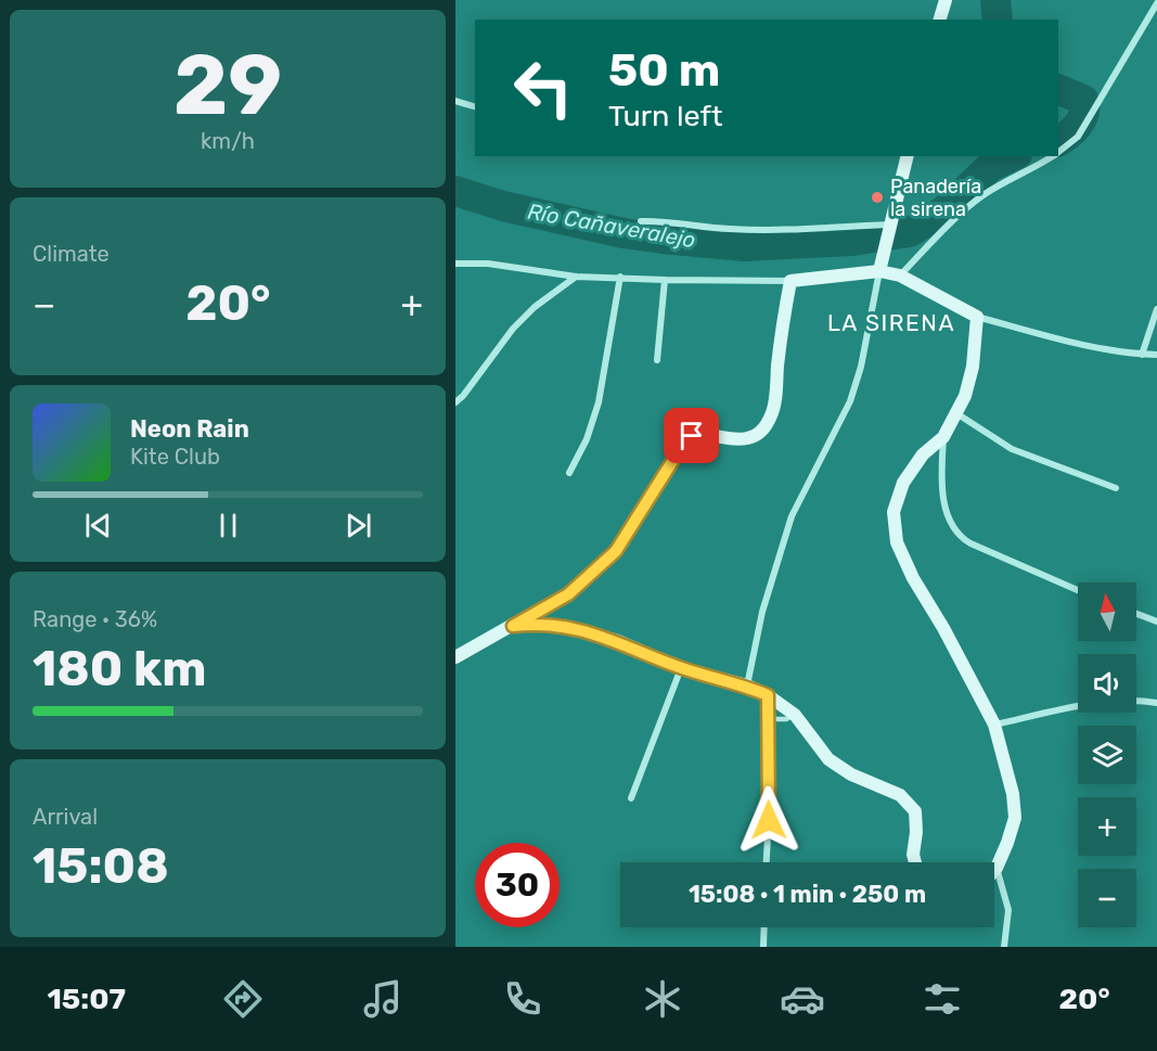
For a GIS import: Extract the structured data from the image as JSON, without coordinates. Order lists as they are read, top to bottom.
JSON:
{
  "districts": ["LA SIRENA"],
  "water": ["Río Cañaveralejo"],
  "places": ["Panadería la sirena"],
  "north": "top",
  "page": {
    "tile": [
      ["29", "km/h"],
      "Climate",
      ["Range · 36%", "180 km"],
      ["Arrival", "15:08"]
    ],
    "turn": ["50 m", "Turn left"],
    "heat": ["−", "20°", "+"],
    "song": ["Neon Rain", "Kite Club"],
    "map_buttons": ["+", "−"],
    "limit": "30",
    "trip": "15:08 · 1 min · 250 m",
    "tabs": ["15:07", "20°"]
  }
}
